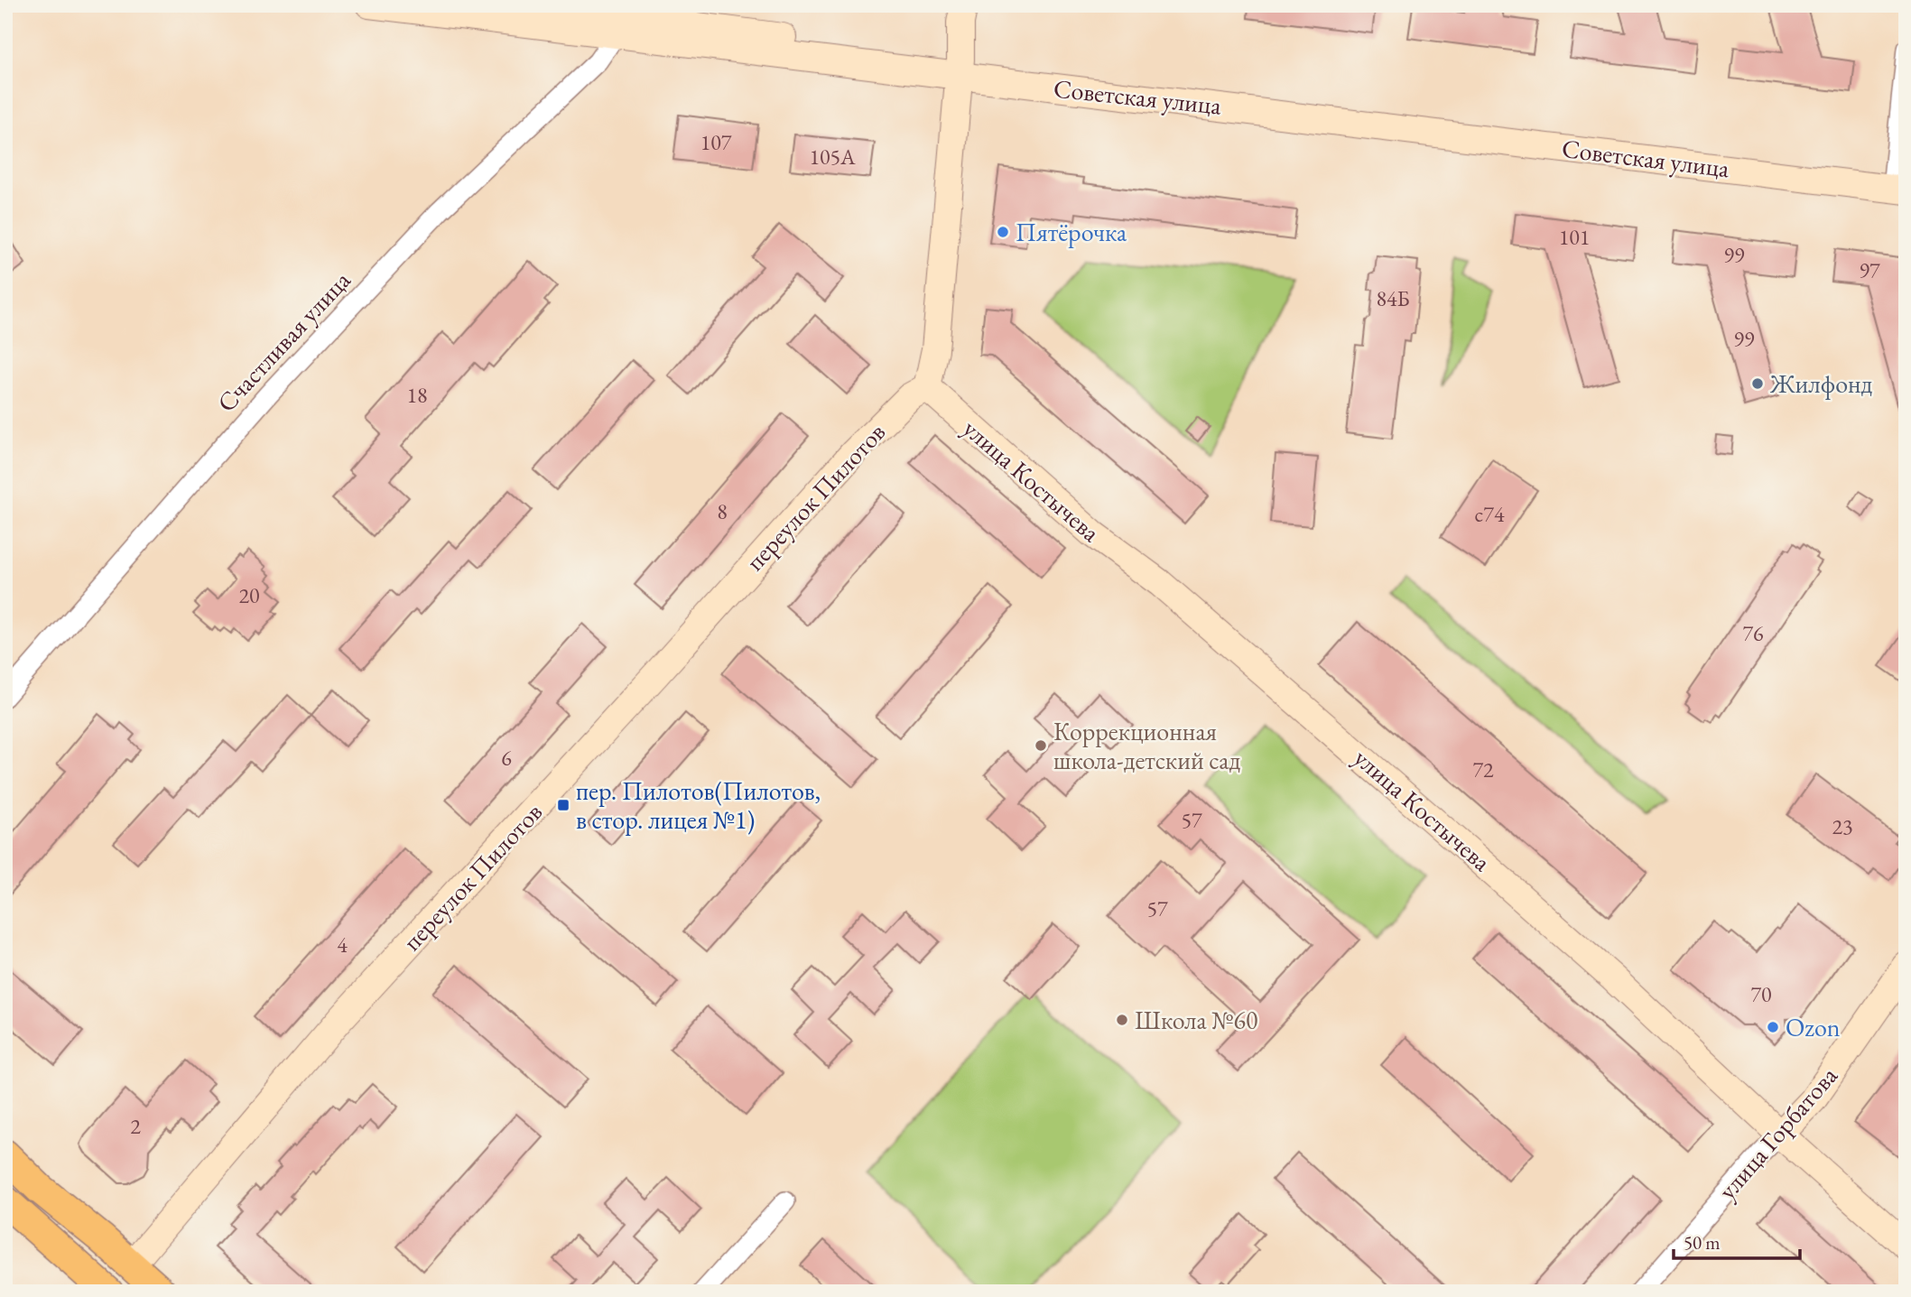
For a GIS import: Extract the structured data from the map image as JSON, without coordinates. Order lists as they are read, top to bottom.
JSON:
{
  "streets": {
    "main road": [
      "Советская улица",
      "улица Костычева",
      "переулок Пилотов",
      "улица Горбатова"
    ],
    "street": ["Счастливая улица"]
  },
  "crossings": [
    ["Советская улица", "Счастливая улица"],
    ["улица Костычева", "переулок Пилотов"],
    ["улица Костычева", "улица Горбатова"]
  ],
  "places": {
    "other": [
      "Пятёрочка",
      "Жилфонд",
      "Коррекционная школа-детский сад",
      "Школа №60",
      "Ozon"
    ],
    "transit": ["пер. Пилотов(Пилотов, в стор. лицея №1)"]
  },
  "house_numbers": [
    "107",
    "105А",
    "101",
    "99",
    "97",
    "84Б",
    "99",
    "18",
    "8",
    "с74",
    "20",
    "76",
    "6",
    "72",
    "57",
    "23",
    "57",
    "4",
    "70",
    "2"
  ],
  "scale_bar": "50 m"
}
